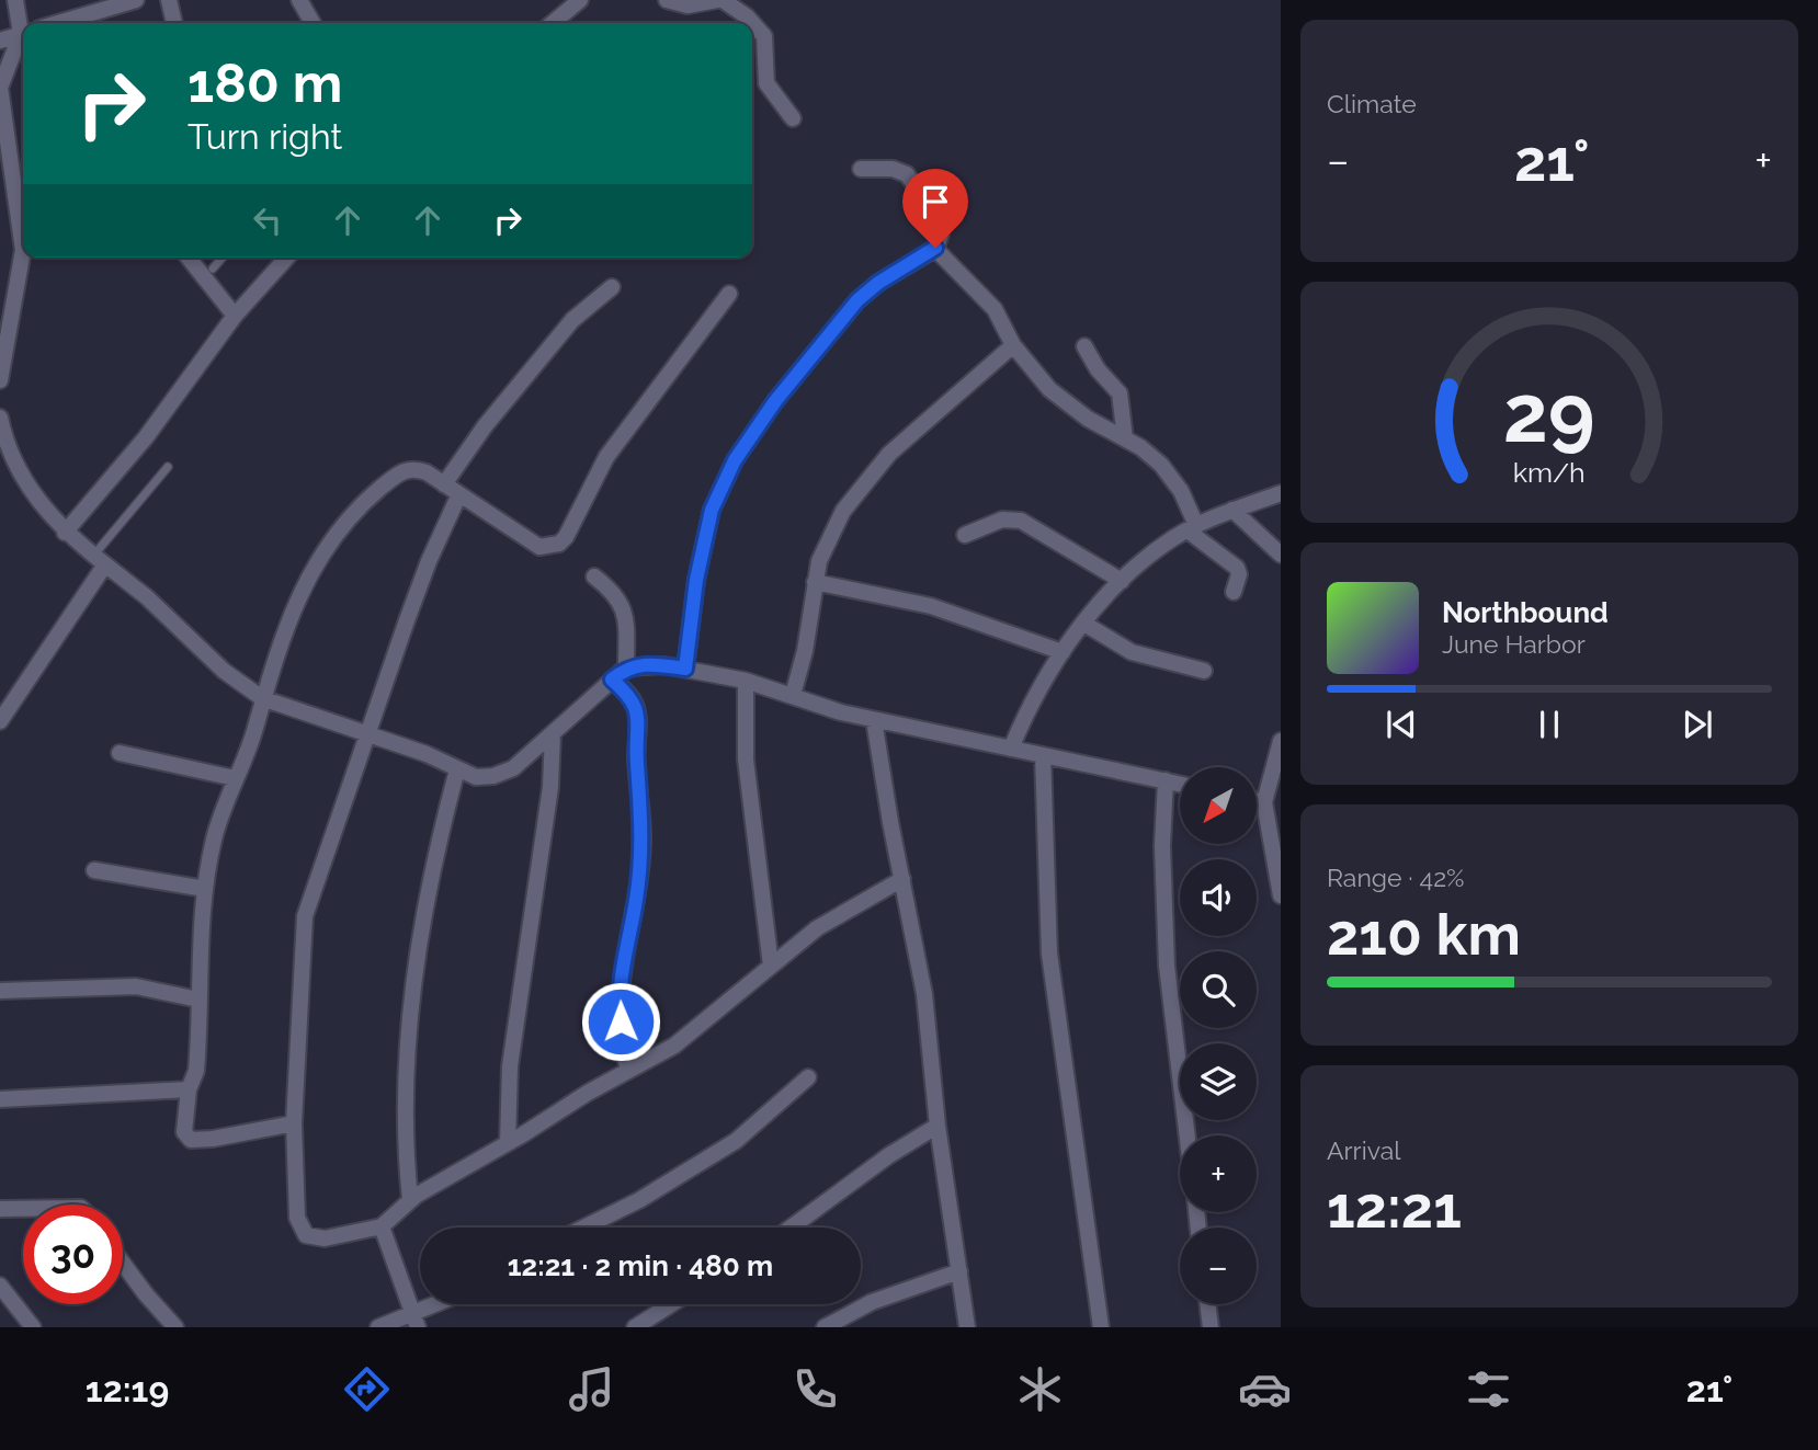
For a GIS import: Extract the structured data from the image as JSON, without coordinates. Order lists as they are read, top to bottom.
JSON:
{
  "north": "bottom left",
  "page": {
    "tile": [
      "Climate",
      ["Range · 42%", "210 km"],
      ["Arrival", "12:21"]
    ],
    "turn": ["180 m", "Turn right"],
    "heat": ["−", "21°", "+"],
    "song": ["Northbound", "June Harbor"],
    "map_buttons": ["+", "−"],
    "limit": "30",
    "trip": "12:21 · 2 min · 480 m",
    "tabs": ["12:19", "21°"],
    "gauge": ["29", "km/h"]
  }
}
